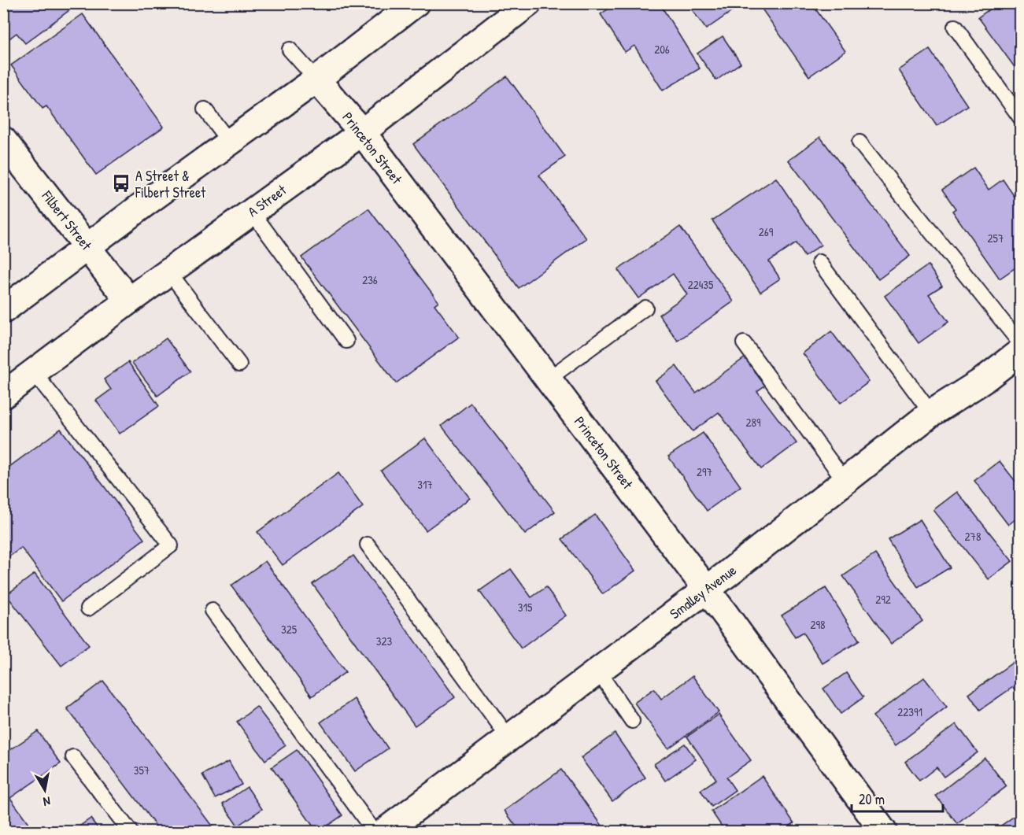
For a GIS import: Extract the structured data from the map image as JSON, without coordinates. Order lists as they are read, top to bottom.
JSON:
{
  "streets": {
    "street": [
      "Princeton Street",
      "A Street",
      "Filbert Street",
      "Smalley Avenue"
    ]
  },
  "crossings": [
    ["Princeton Street", "A Street"],
    ["Princeton Street", "Smalley Avenue"],
    ["A Street", "Filbert Street"]
  ],
  "places": {
    "bus stop": ["A Street & Filbert Street"]
  },
  "house_numbers": [
    "206",
    "269",
    "257",
    "236",
    "22435",
    "289",
    "297",
    "317",
    "278",
    "292",
    "315",
    "298",
    "325",
    "323",
    "22391",
    "357"
  ],
  "scale_bar": "20 m",
  "north": "bottom"
}
